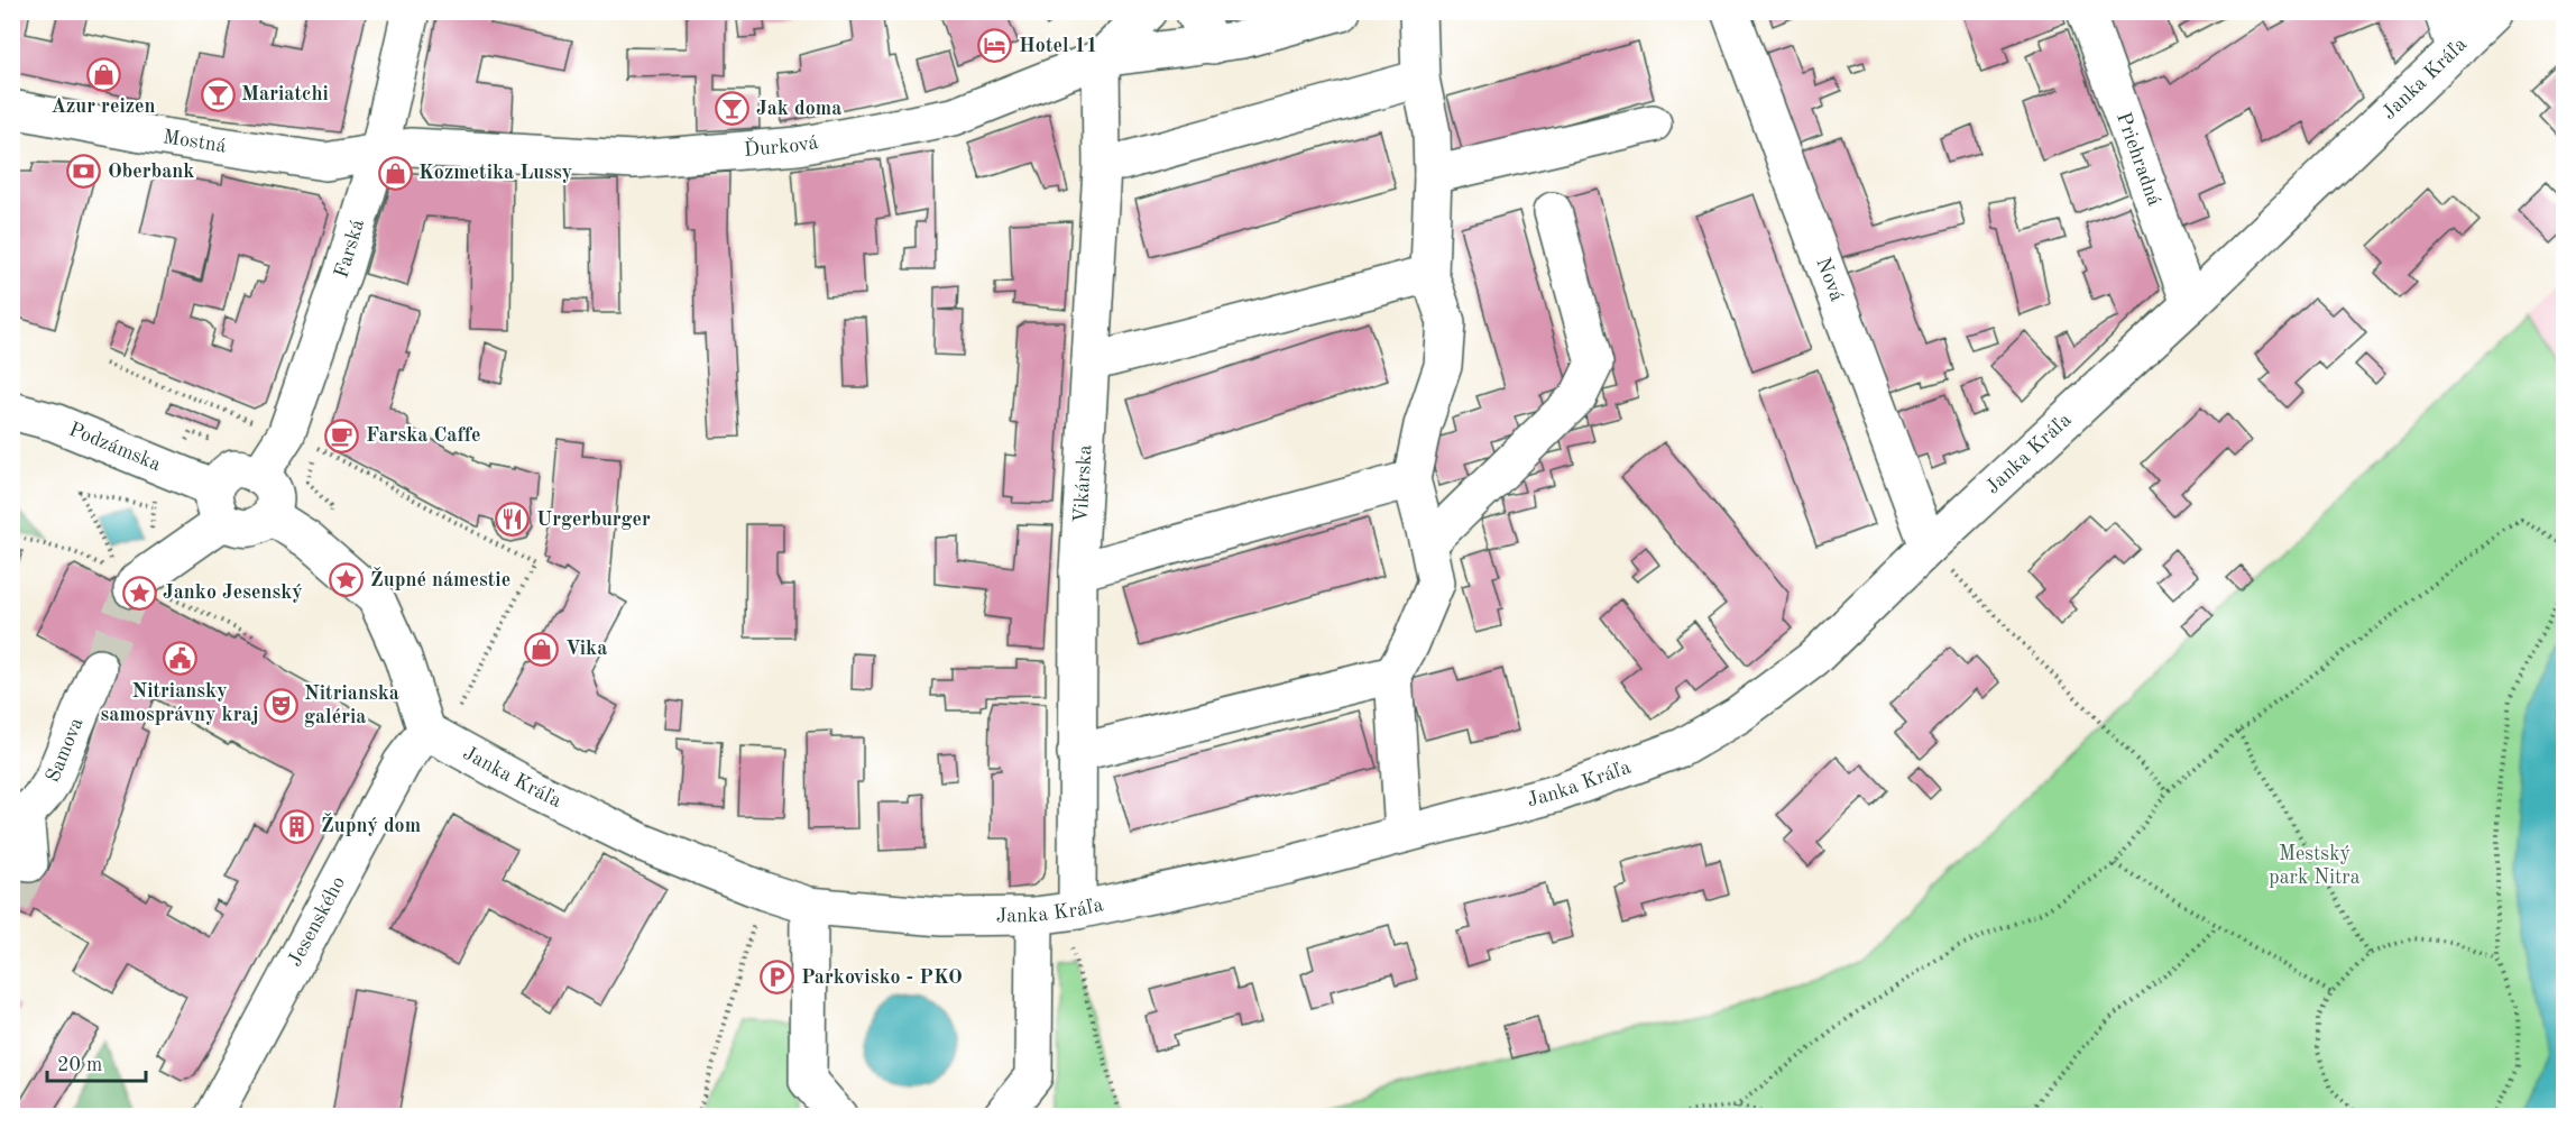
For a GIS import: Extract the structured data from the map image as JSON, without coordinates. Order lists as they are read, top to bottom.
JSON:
{
  "streets": {
    "street": [
      "Janka Kráľa",
      "Mostná",
      "Ďurková",
      "Priehradná",
      "Farská",
      "Nová",
      "Podzámska",
      "Vikárska",
      "Samova",
      "Jesenského"
    ]
  },
  "crossings": [
    ["Janka Kráľa", "Priehradná"],
    ["Janka Kráľa", "Nová"],
    ["Janka Kráľa", "Vikárska"],
    ["Janka Kráľa", "Jesenského"],
    ["Mostná", "Ďurková"],
    ["Mostná", "Farská"],
    ["Ďurková", "Farská"],
    ["Ďurková", "Vikárska"],
    ["Farská", "Podzámska"]
  ],
  "parks": ["Mestský park Nitra"],
  "places": {
    "hotel": ["Hotel 11"],
    "shop": ["Azur reizen", "Kozmetika Lussy", "Vika"],
    "bar": ["Mariatchi", "Jak doma"],
    "bank": ["Oberbank"],
    "cafe": ["Farska Caffe"],
    "restaurant": ["Urgerburger"],
    "place": ["Župné námestie", "Janko Jesenský"],
    "public building": ["Nitriansky samosprávny kraj"],
    "theatre": ["Nitrianska galéria"],
    "building": ["Župný dom"],
    "parking": ["Parkovisko - PKO"]
  },
  "scale_bar": "20 m"
}
